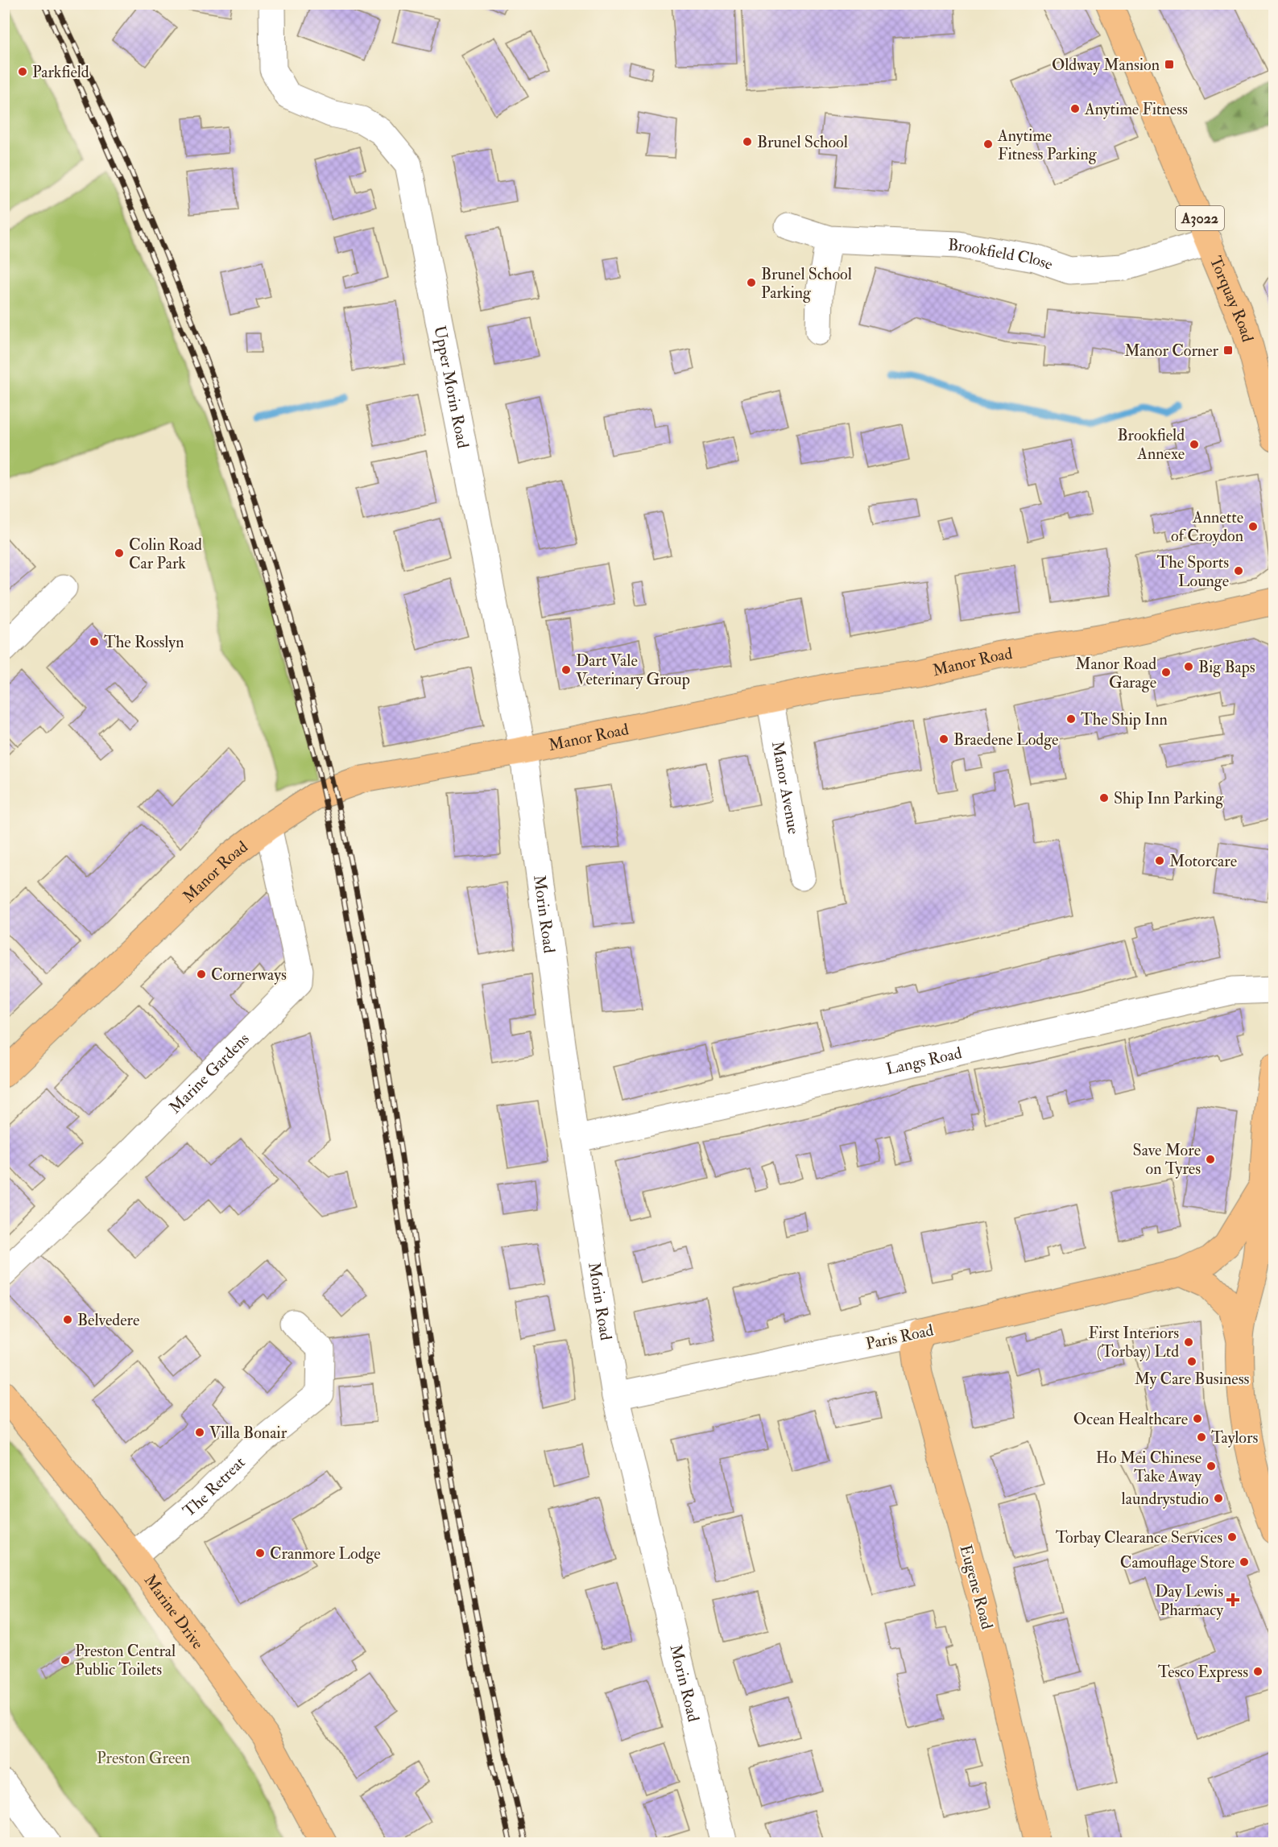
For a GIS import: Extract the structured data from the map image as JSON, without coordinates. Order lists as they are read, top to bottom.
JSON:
{
  "streets": {
    "main road": [
      "A3022",
      "Torquay Road",
      "Manor Road",
      "Paris Road",
      "Eugene Road",
      "Marine Drive"
    ],
    "street": [
      "Brookfield Close",
      "Upper Morin Road",
      "Manor Avenue",
      "Morin Road",
      "Langs Road",
      "Marine Gardens",
      "The Retreat"
    ]
  },
  "crossings": [
    ["Brookfield Close", "Torquay Road"],
    ["Upper Morin Road", "Manor Road"],
    ["Upper Morin Road", "Morin Road"],
    ["Manor Road", "Manor Avenue"],
    ["Manor Road", "Morin Road"],
    ["Manor Road", "Marine Gardens"],
    ["Morin Road", "Langs Road"],
    ["Morin Road", "Paris Road"],
    ["Paris Road", "Eugene Road"],
    ["The Retreat", "Marine Drive"]
  ],
  "parks": ["Preston Green"],
  "places": {
    "transit": ["Oldway Mansion", "Manor Corner"],
    "other": [
      "Parkfield",
      "Anytime Fitness",
      "Brunel School",
      "Anytime Fitness Parking",
      "Brunel School Parking",
      "Brookfield Annexe",
      "Annette of Croydon",
      "Colin Road Car Park",
      "The Sports Lounge",
      "The Rosslyn",
      "Big Baps",
      "Dart Vale Veterinary Group",
      "Manor Road Garage",
      "The Ship Inn",
      "Braedene Lodge",
      "Ship Inn Parking",
      "Motorcare",
      "Cornerways",
      "Save More on Tyres",
      "Belvedere",
      "First Interiors (Torbay) Ltd",
      "My Care Business",
      "Ocean Healthcare",
      "Villa Bonair",
      "Taylors",
      "Ho Mei Chinese Take Away",
      "laundrystudio",
      "Torbay Clearance Services",
      "Cranmore Lodge",
      "Camouflage Store",
      "Preston Central Public Toilets",
      "Tesco Express"
    ],
    "health": ["Day Lewis Pharmacy"]
  }
}
